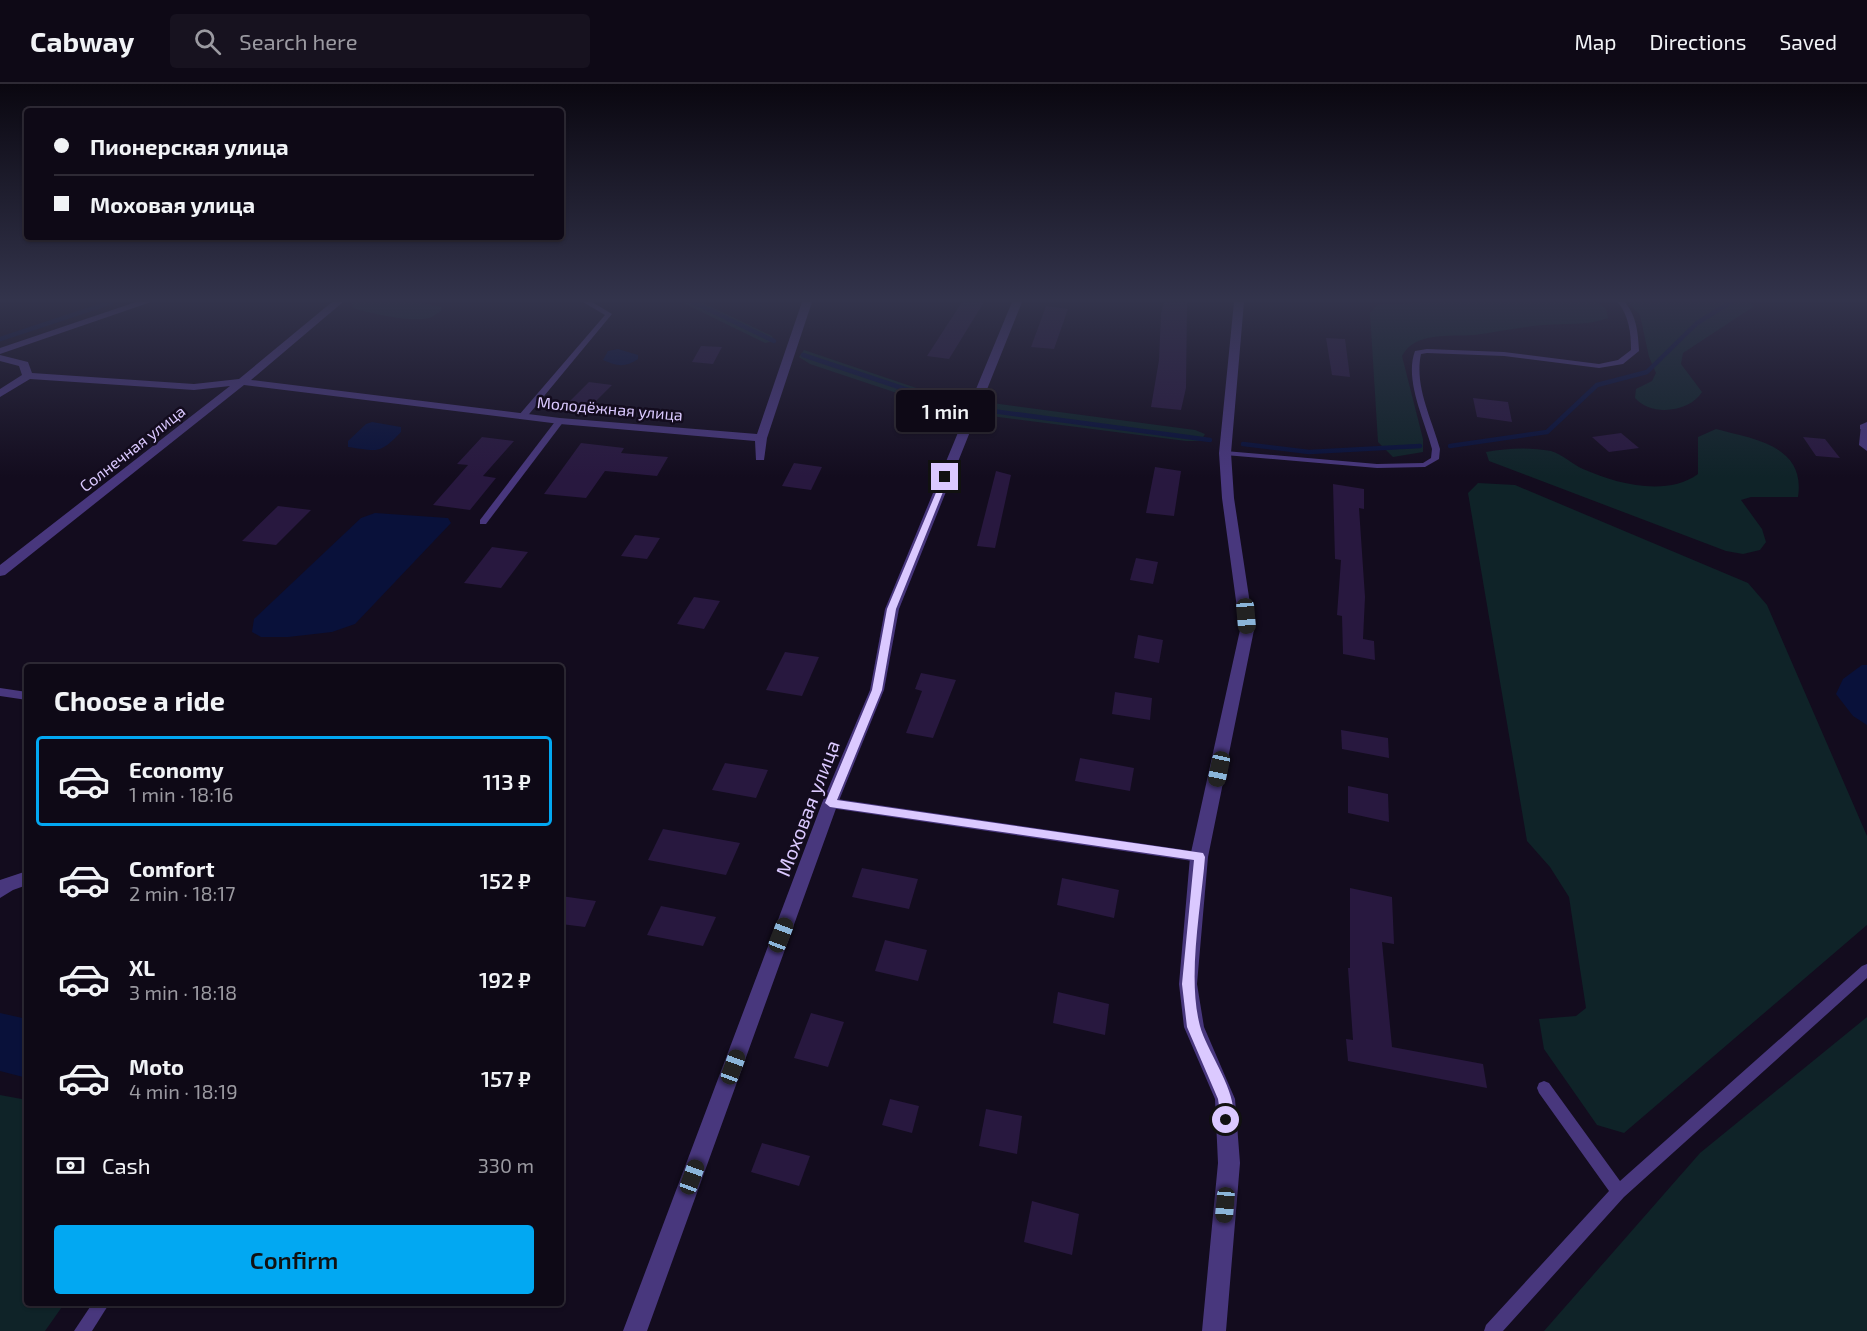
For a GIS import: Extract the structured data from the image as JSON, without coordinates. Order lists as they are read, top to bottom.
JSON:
{
  "streets": {
    "street": ["Молодёжная улица", "Солнечная улица", "Моховая улица"]
  },
  "crossings": [
    ["Молодёжная улица", "Солнечная улица"]
  ],
  "page": {
    "header": "Cabway",
    "search": "Search here",
    "nav": ["Map", "Directions", "Saved"],
    "banner": ["Пионерская улица", "Моховая улица"],
    "bubble": "1 min",
    "heading": "Choose a ride",
    "list": [
      {
        "name": "Economy",
        "note": "1 min · 18:16",
        "value": "113 ₽"
      },
      {
        "name": "Comfort",
        "note": "2 min · 18:17",
        "value": "152 ₽"
      },
      {
        "name": "XL",
        "note": "3 min · 18:18",
        "value": "192 ₽"
      },
      {
        "name": "Moto",
        "note": "4 min · 18:19",
        "value": "157 ₽"
      }
    ],
    "pay": ["Cash", "330 m"],
    "buttons": "Confirm"
  }
}
